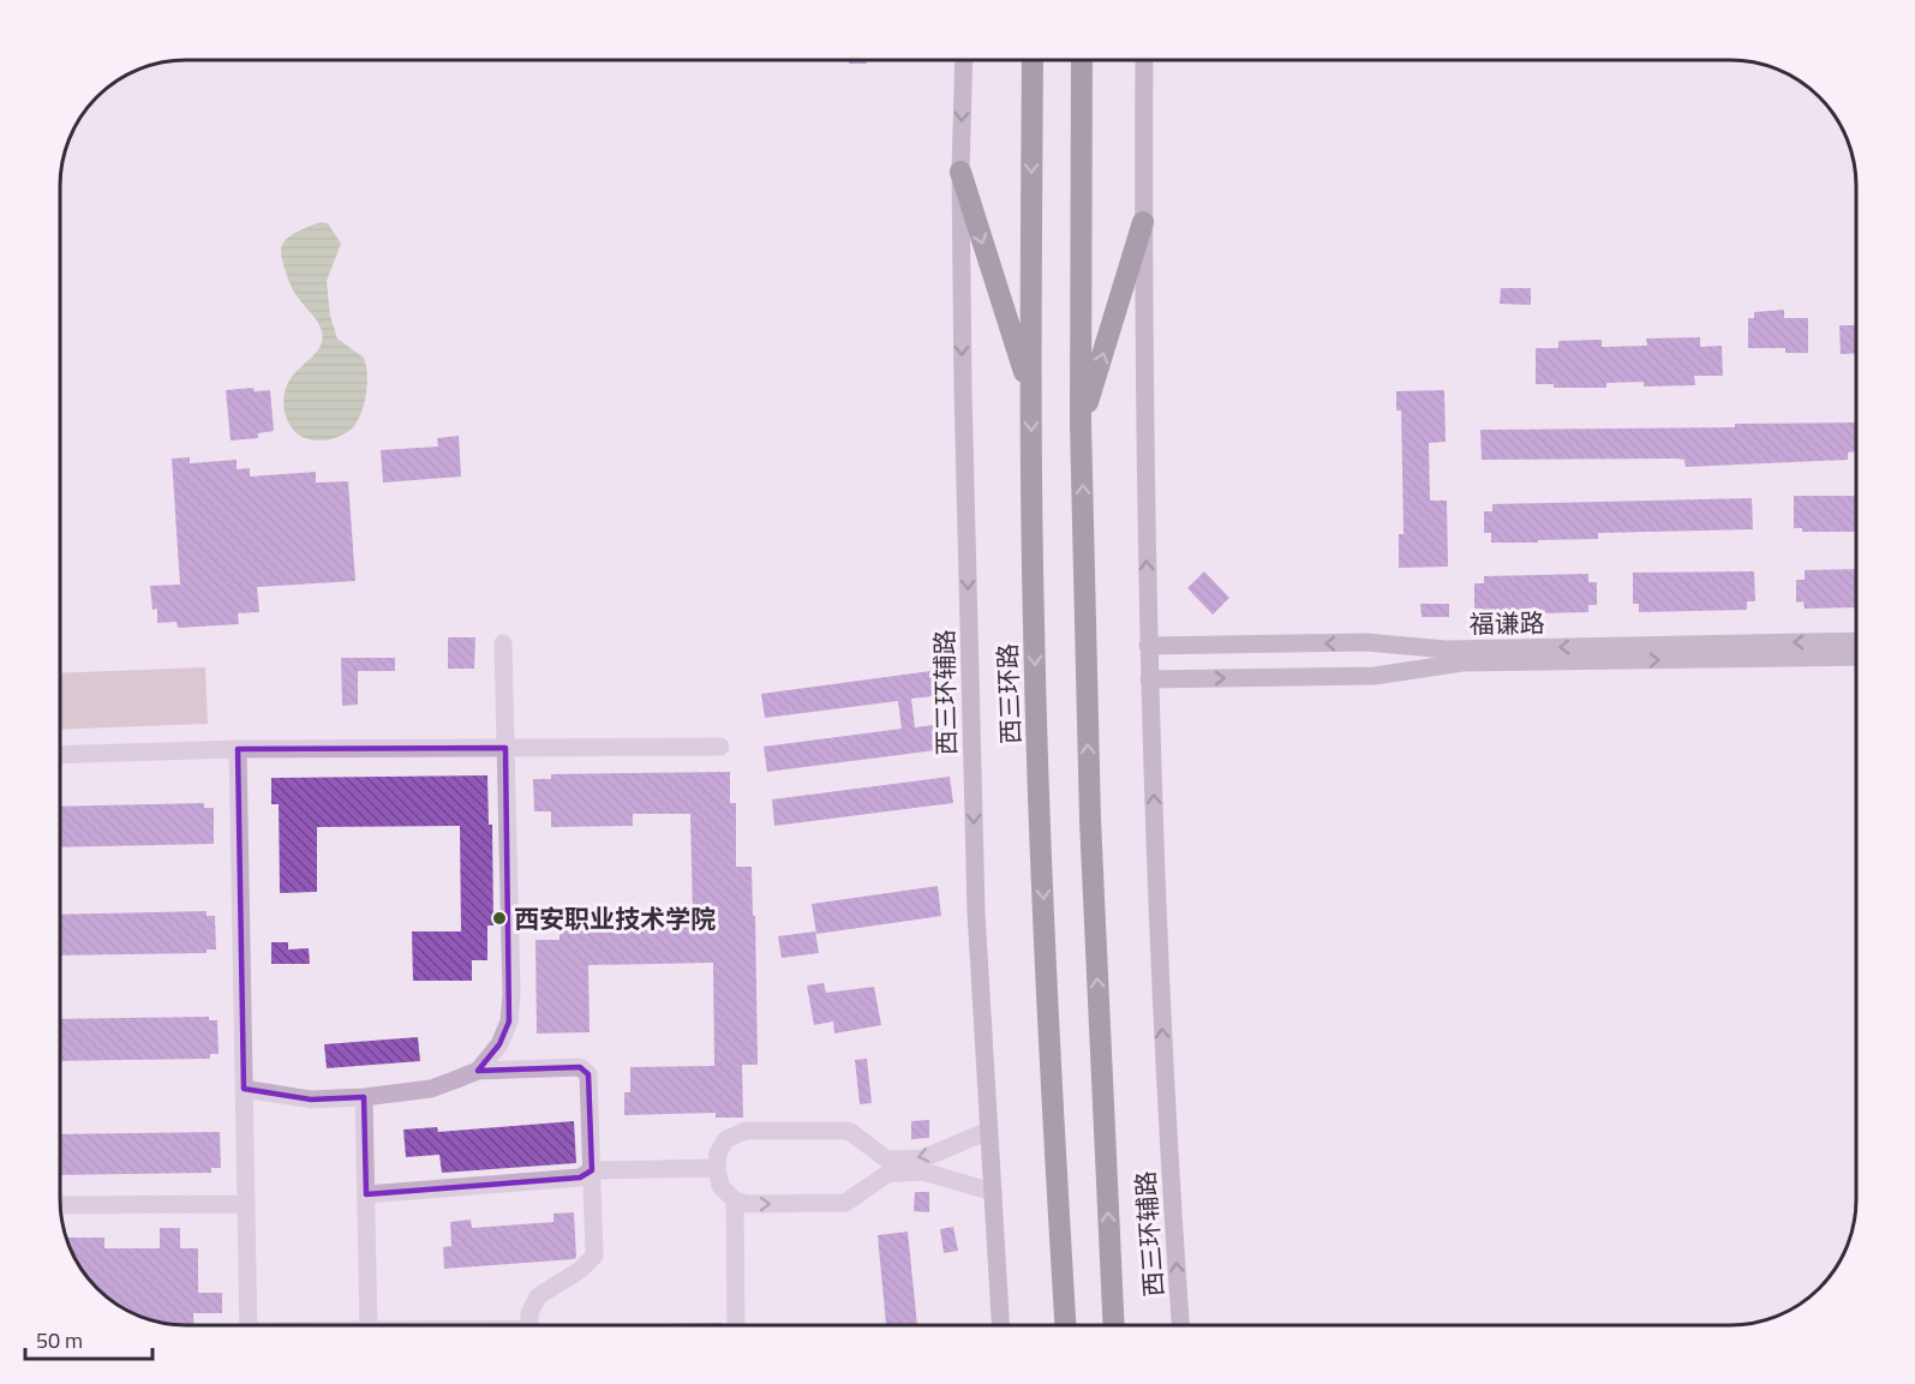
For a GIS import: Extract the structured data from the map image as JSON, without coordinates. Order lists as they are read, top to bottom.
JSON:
{
  "streets": {
    "highway": ["西三环路"],
    "main road": ["福谦路", "西三环辅路"]
  },
  "crossings": [
    ["福谦路", "西三环辅路"]
  ],
  "places": ["西安职业技术学院"],
  "scale_bar": "50 m"
}
